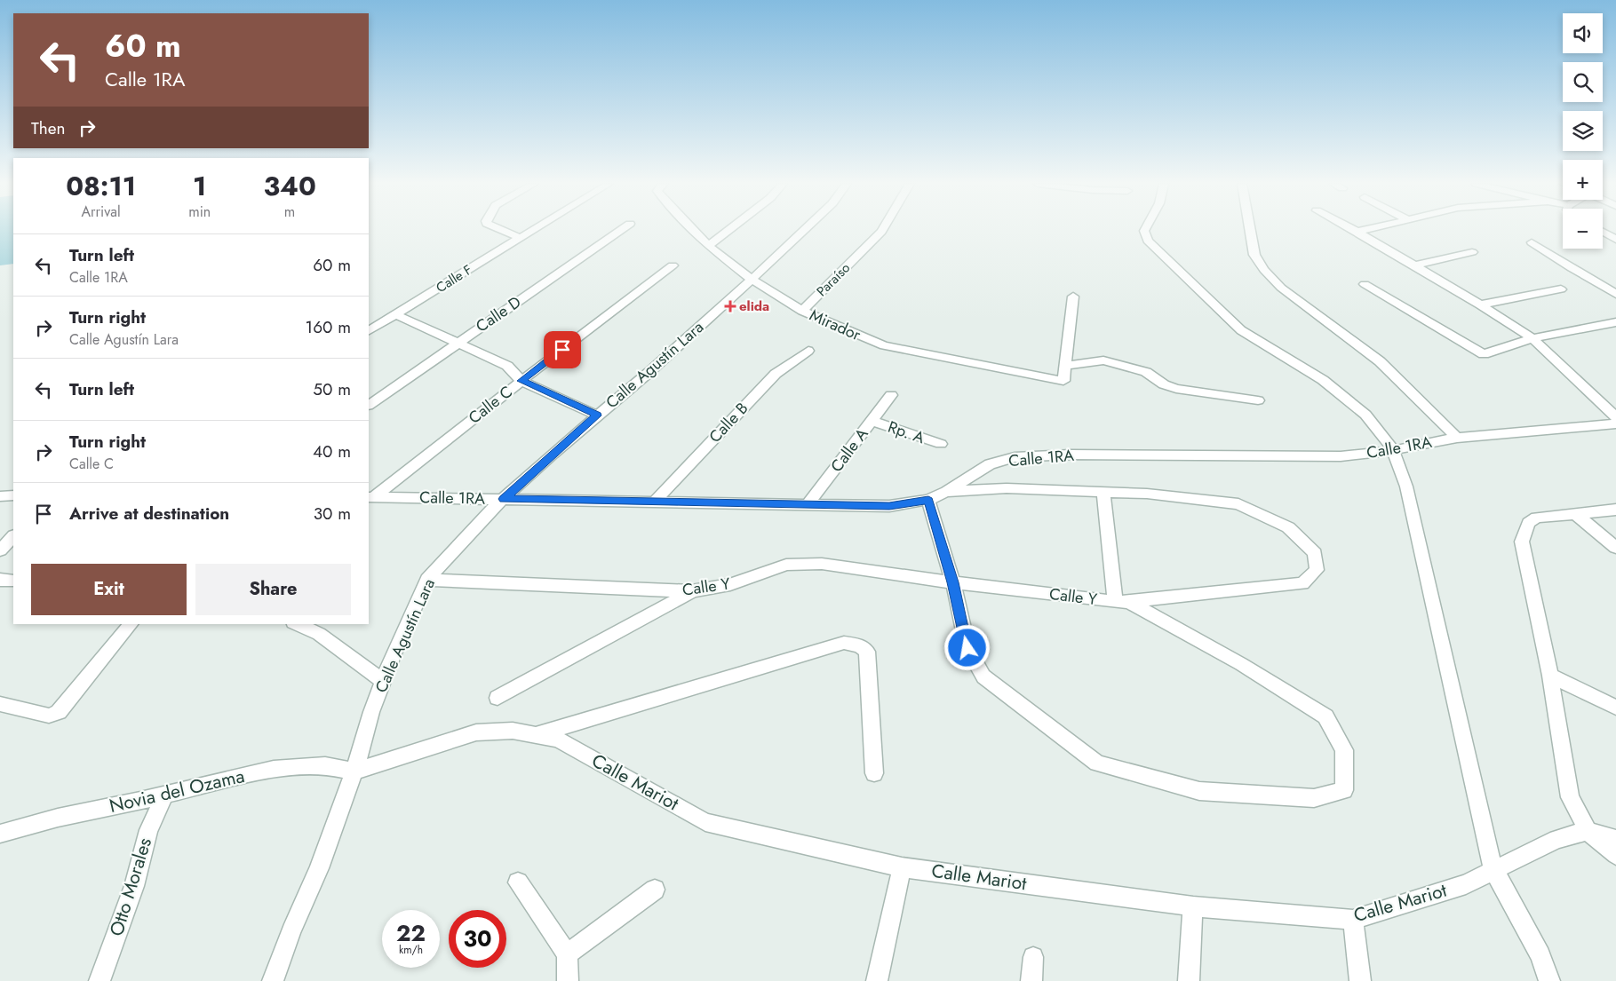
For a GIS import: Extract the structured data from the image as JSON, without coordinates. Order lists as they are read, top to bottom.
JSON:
{
  "streets": {
    "street": [
      "Calle F",
      "Paraíso",
      "Calle D",
      "Mirador",
      "Calle Agustín Lara",
      "Calle C",
      "Calle B",
      "Rp. A",
      "Calle 1RA",
      "Calle A",
      "Calle Y",
      "Calle Mariot",
      "Novia del Ozama",
      "Otto Morales"
    ]
  },
  "crossings": [
    ["Paraíso", "Mirador"],
    ["Mirador", "Calle Agustín Lara"],
    ["Calle Agustín Lara", "Calle 1RA"],
    ["Calle Agustín Lara", "Calle Y"],
    ["Calle Agustín Lara", "Calle Mariot"],
    ["Calle Agustín Lara", "Novia del Ozama"],
    ["Calle C", "Calle 1RA"],
    ["Calle B", "Calle 1RA"],
    ["Rp. A", "Calle A"],
    ["Calle 1RA", "Calle A"],
    ["Calle 1RA", "Calle Y"],
    ["Calle Mariot", "Novia del Ozama"],
    ["Novia del Ozama", "Otto Morales"]
  ],
  "places": {
    "health": ["elida"]
  },
  "page": {
    "map_buttons": ["+", "−"],
    "turn": ["60 m", "Calle 1RA"],
    "then": "Then",
    "eta": [
      "08:11",
      "Arrival",
      "1",
      "min",
      "340",
      "m"
    ],
    "list": [
      {
        "name": "Turn left",
        "note": "Calle 1RA",
        "value": "60 m"
      },
      {
        "name": "Turn right",
        "note": "Calle Agustín Lara",
        "value": "160 m"
      },
      {
        "name": "Turn left",
        "value": "50 m"
      },
      {
        "name": "Turn right",
        "note": "Calle C",
        "value": "40 m"
      },
      {
        "name": "Arrive at destination",
        "value": "30 m"
      }
    ],
    "buttons": ["Exit", "Share"],
    "speed": "22 km/h",
    "limit": "30"
  }
}
